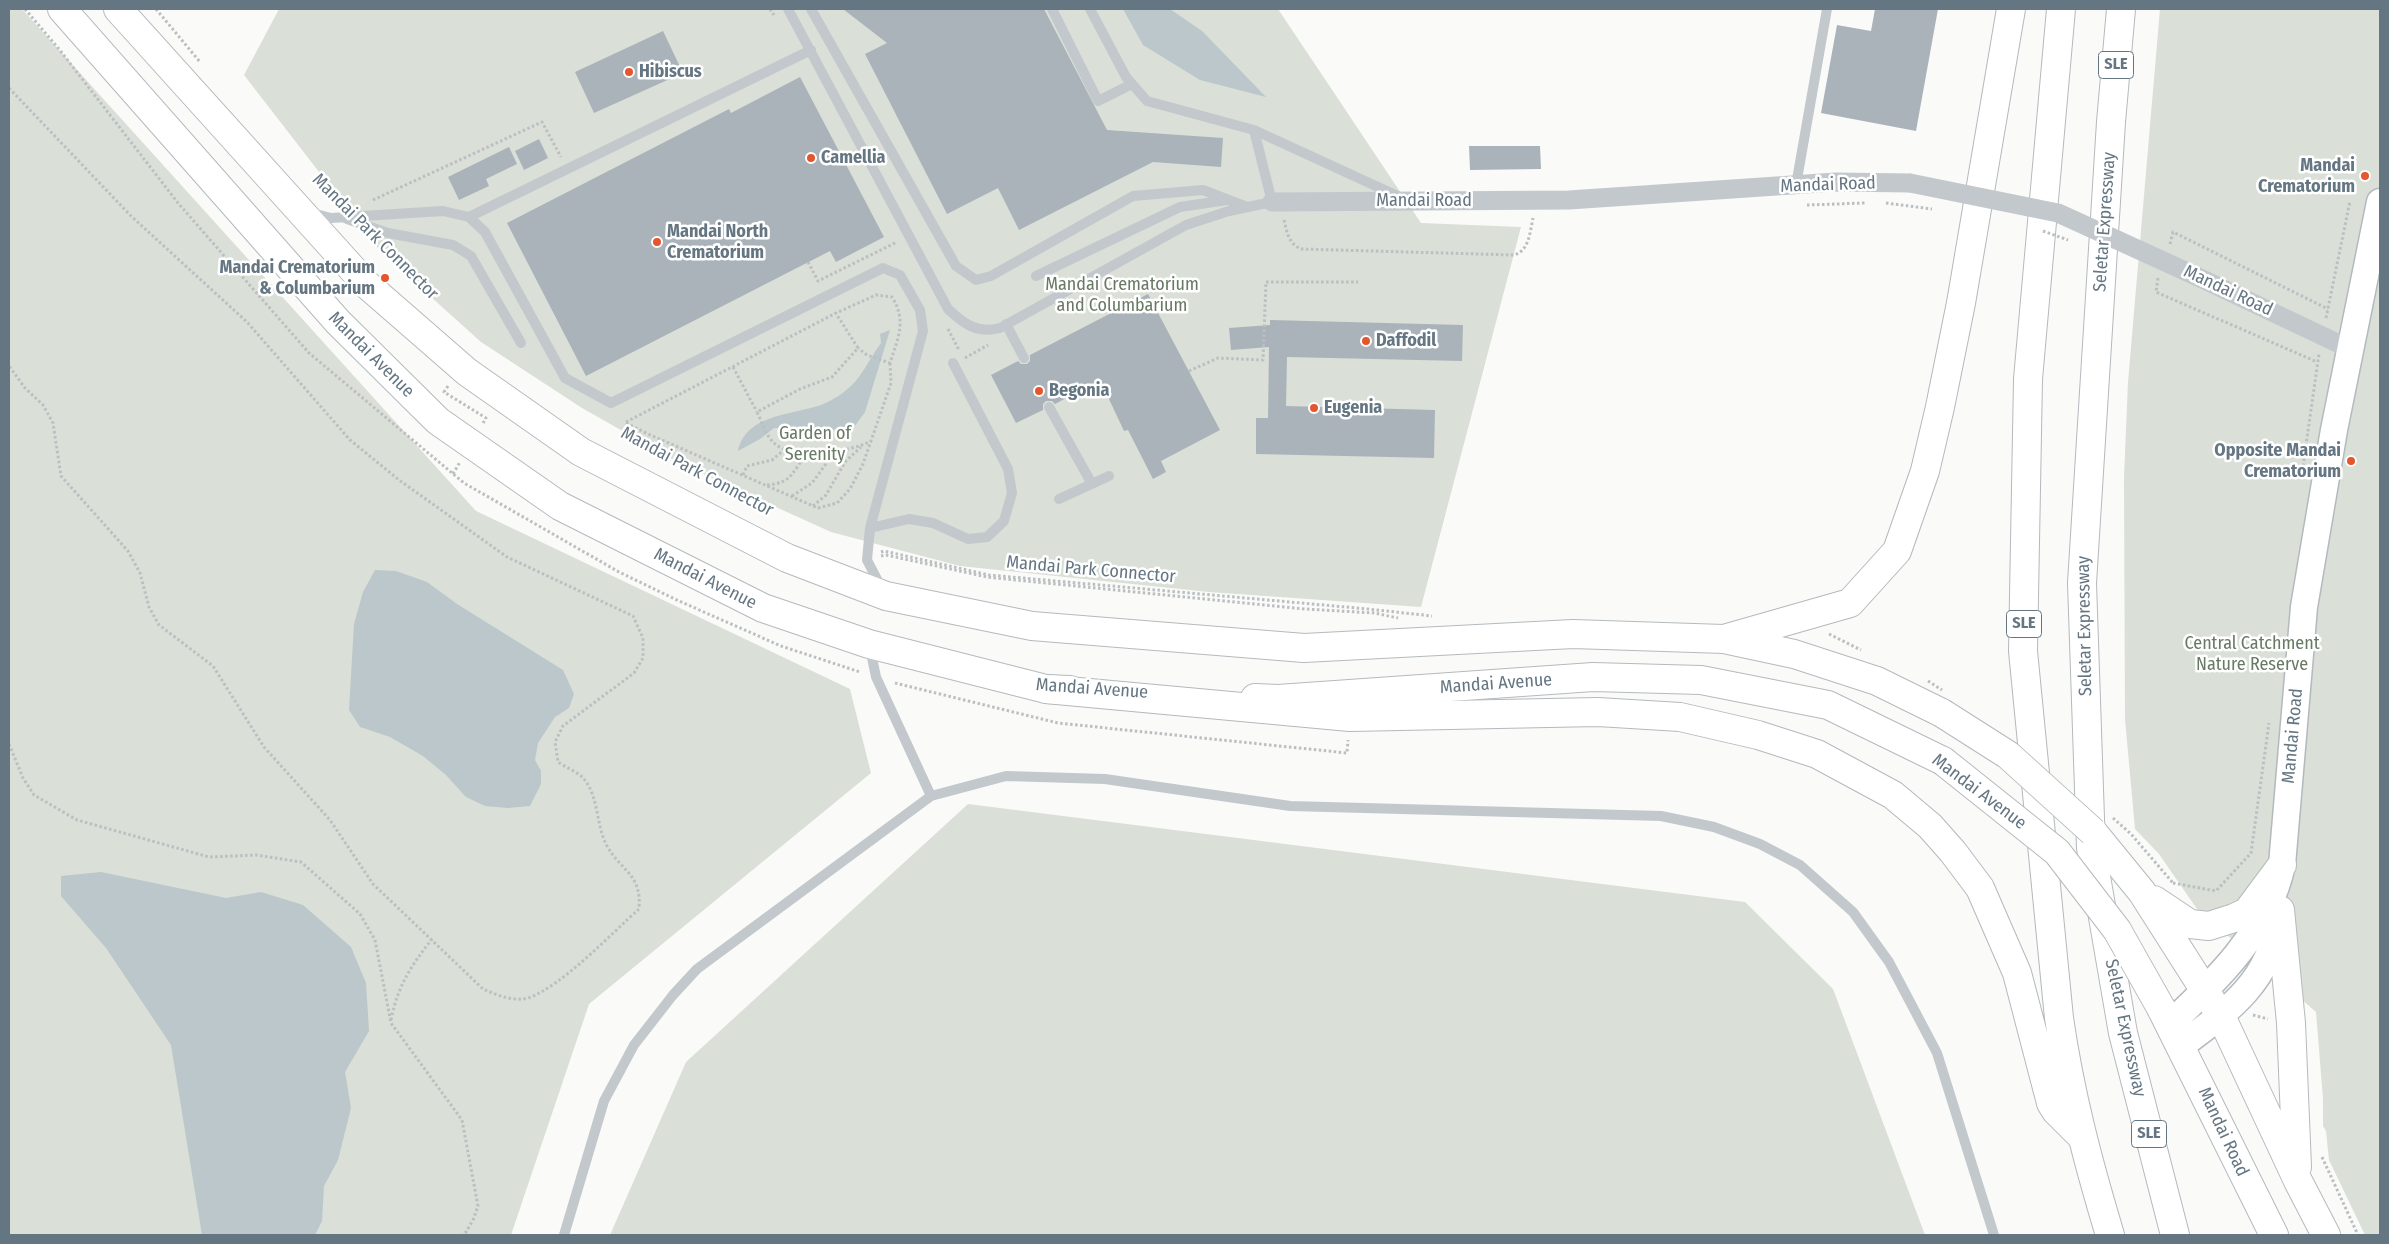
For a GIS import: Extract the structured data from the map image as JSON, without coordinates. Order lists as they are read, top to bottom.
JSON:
{
  "streets": {
    "main road": [
      "SLE",
      "Mandai Road",
      "Seletar Expressway",
      "Mandai Avenue"
    ],
    "path": ["Mandai Park Connector"]
  },
  "crossings": [
    ["Mandai Road", "Mandai Avenue"]
  ],
  "parks": ["Mandai Crematorium and Columbarium", "Garden of Serenity", "Central Catchment Nature Reserve"],
  "places": [
    "Hibiscus",
    "Camellia",
    "Mandai Crematorium",
    "Mandai North Crematorium",
    "Mandai Crematorium & Columbarium",
    "Daffodil",
    "Begonia",
    "Eugenia",
    "Opposite Mandai Crematorium"
  ]
}
